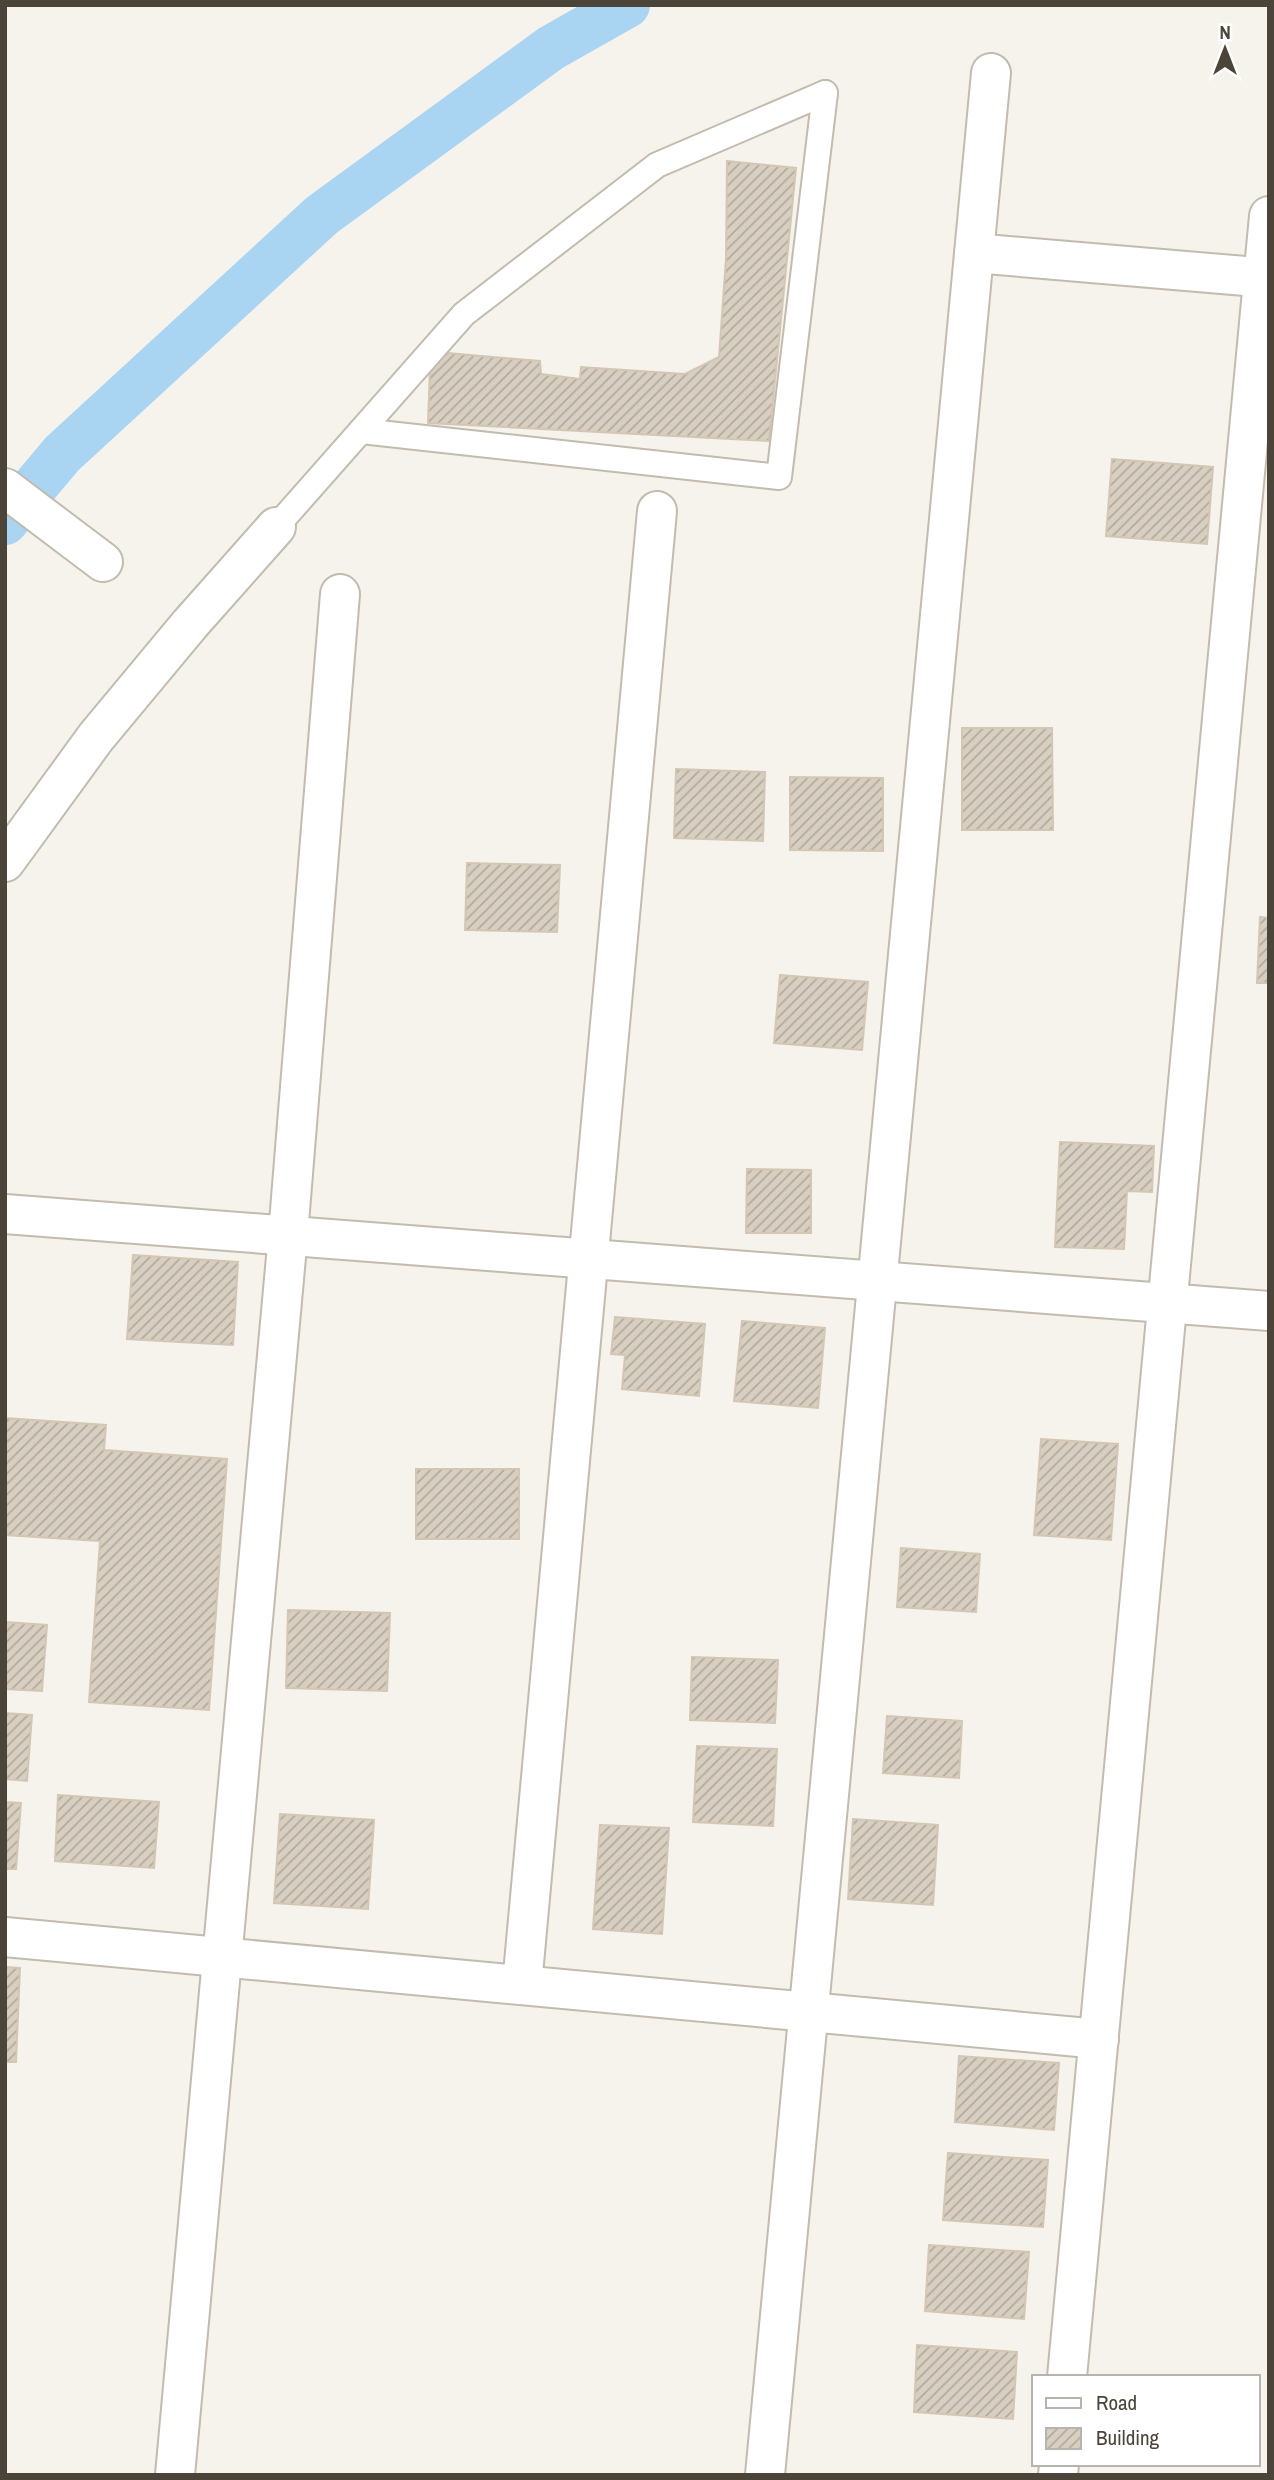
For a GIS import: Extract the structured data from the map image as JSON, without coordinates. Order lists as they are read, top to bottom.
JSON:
{
  "legend": ["Road", "Building"],
  "north": "top"
}
